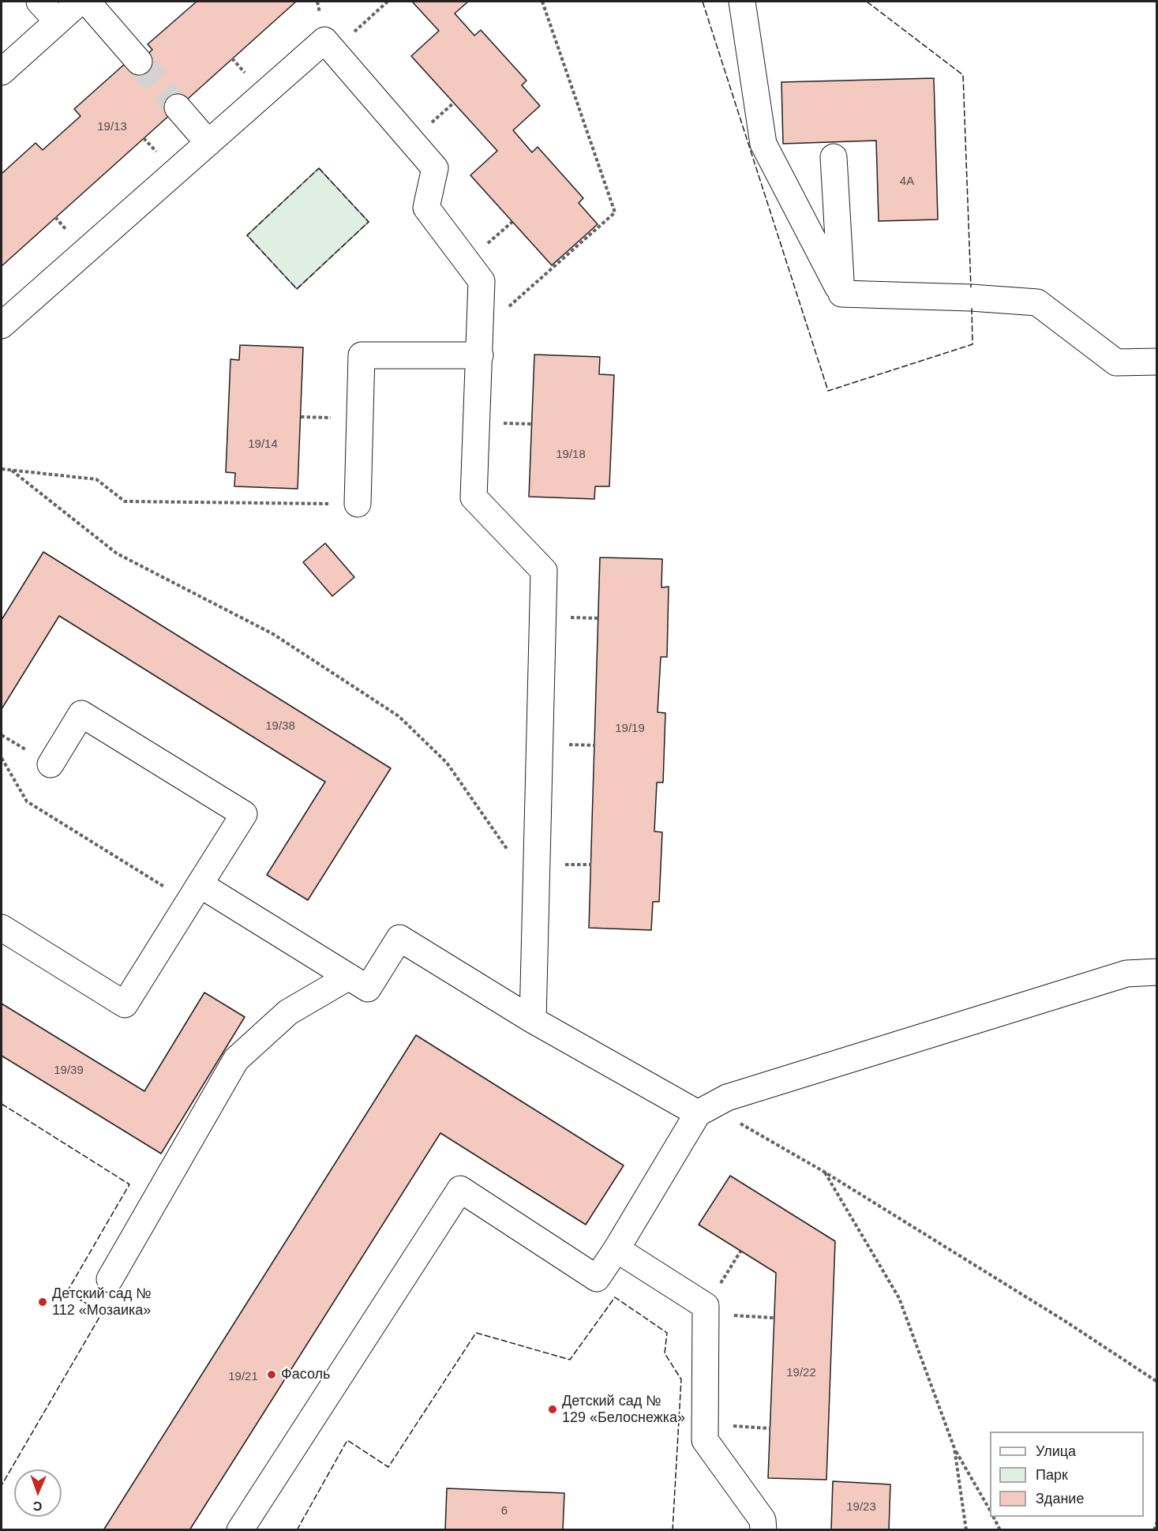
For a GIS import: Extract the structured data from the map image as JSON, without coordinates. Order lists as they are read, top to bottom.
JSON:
{
  "places": ["Детский сад № 112 «Мозаика»", "Фасоль", "Детский сад № 129 «Белоснежка»"],
  "house_numbers": [
    "19/13",
    "4А",
    "19/14",
    "19/18",
    "19/38",
    "19/19",
    "19/39",
    "19/22",
    "19/21",
    "19/23",
    "6"
  ],
  "legend": ["Улица", "Парк", "Здание"],
  "north": "bottom"
}
